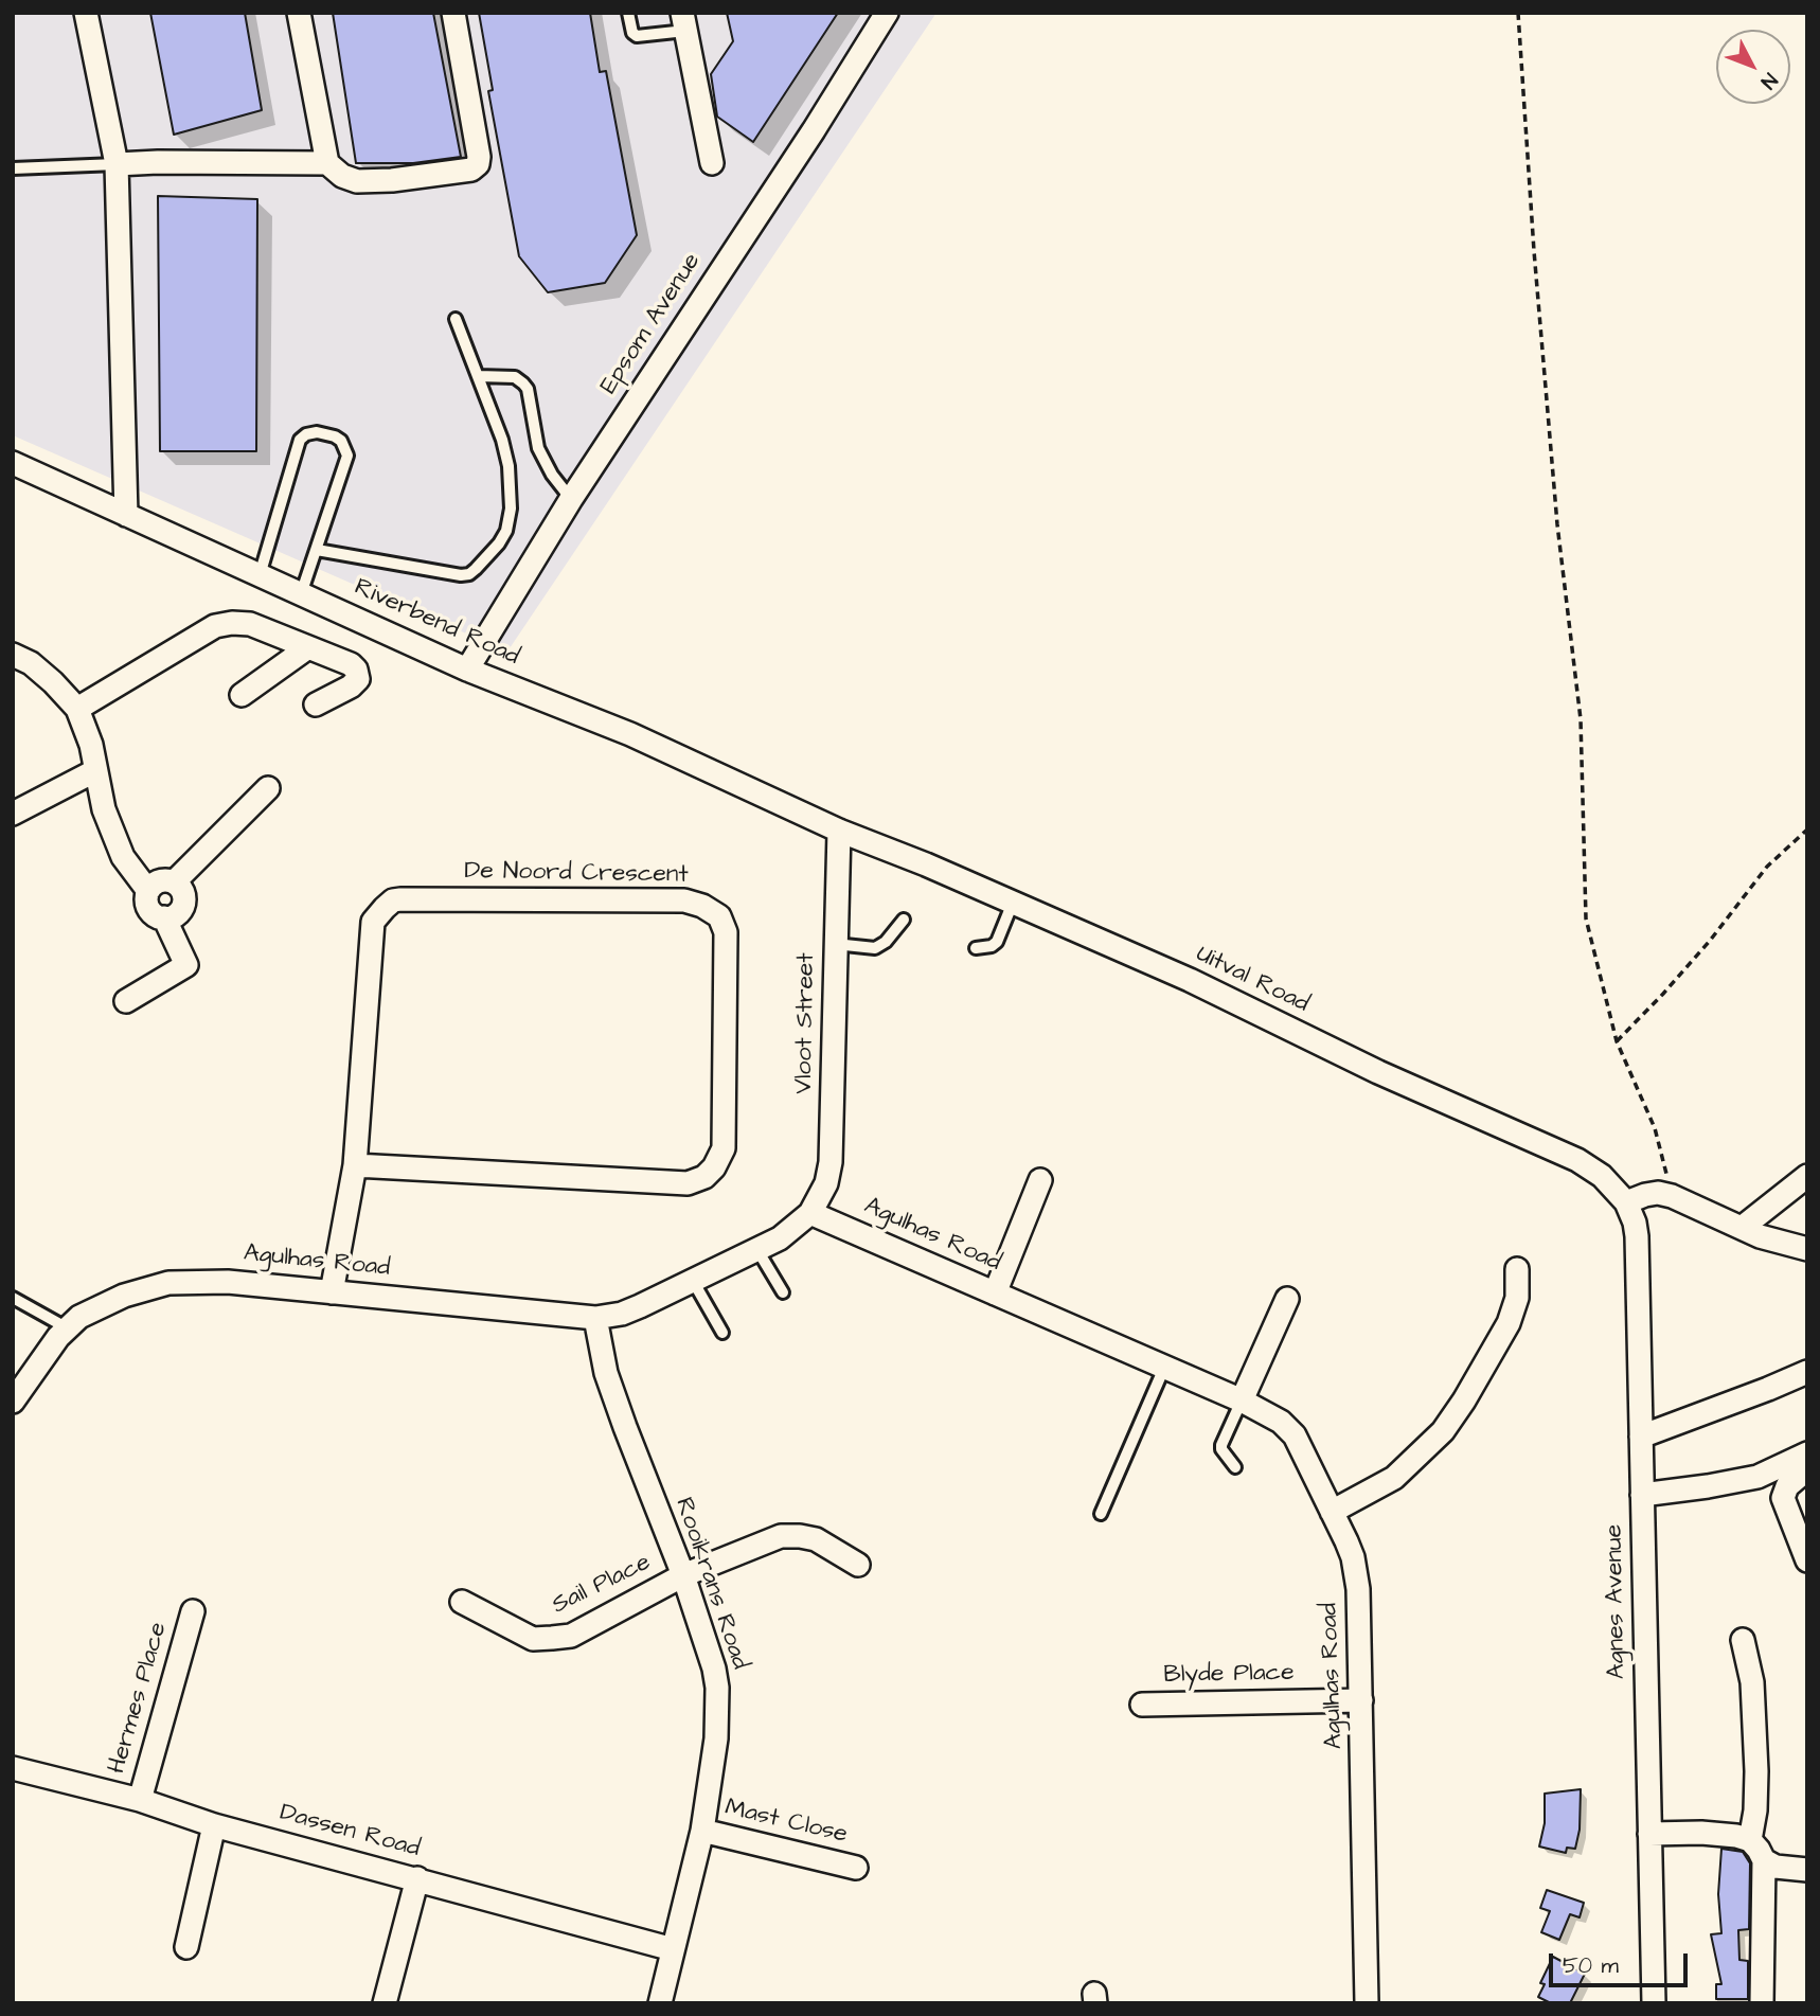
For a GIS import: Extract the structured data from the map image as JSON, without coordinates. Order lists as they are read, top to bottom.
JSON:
{
  "streets": {
    "street": [
      "Epsom Avenue",
      "Riverbend Road",
      "De Noord Crescent",
      "Uitval Road",
      "Vloot Street",
      "Agulhas Road",
      "Rooikrans Road",
      "Sail Place",
      "Agnes Avenue",
      "Blyde Place",
      "Hermes Place",
      "Mast Close",
      "Dassen Road"
    ]
  },
  "crossings": [
    ["Epsom Avenue", "Riverbend Road"],
    ["Riverbend Road", "Uitval Road"],
    ["Riverbend Road", "Vloot Street"],
    ["De Noord Crescent", "Agulhas Road"],
    ["Uitval Road", "Vloot Street"],
    ["Uitval Road", "Agnes Avenue"],
    ["Vloot Street", "Agulhas Road"],
    ["Agulhas Road", "Rooikrans Road"],
    ["Agulhas Road", "Blyde Place"],
    ["Rooikrans Road", "Sail Place"],
    ["Rooikrans Road", "Mast Close"],
    ["Rooikrans Road", "Dassen Road"],
    ["Hermes Place", "Dassen Road"]
  ],
  "scale_bar": "50 m",
  "north": "bottom right"
}
